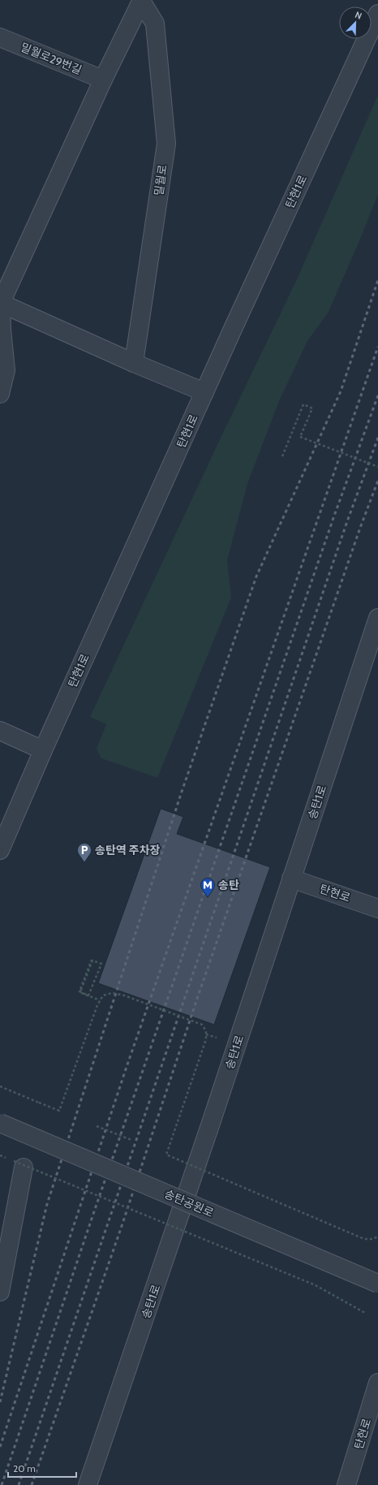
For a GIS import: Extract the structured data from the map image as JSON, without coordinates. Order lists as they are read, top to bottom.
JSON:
{
  "streets": {
    "street": [
      "밀월로29번길",
      "밀월로",
      "탄현1로",
      "송탄1로",
      "탄현로",
      "송탄공원로"
    ]
  },
  "crossings": [
    ["밀월로29번길", "밀월로"],
    ["송탄1로", "탄현로"]
  ],
  "places": {
    "parking": ["송탄역 주차장"],
    "metro station": ["송탄"]
  },
  "scale_bar": "20 m",
  "north": "top right"
}
